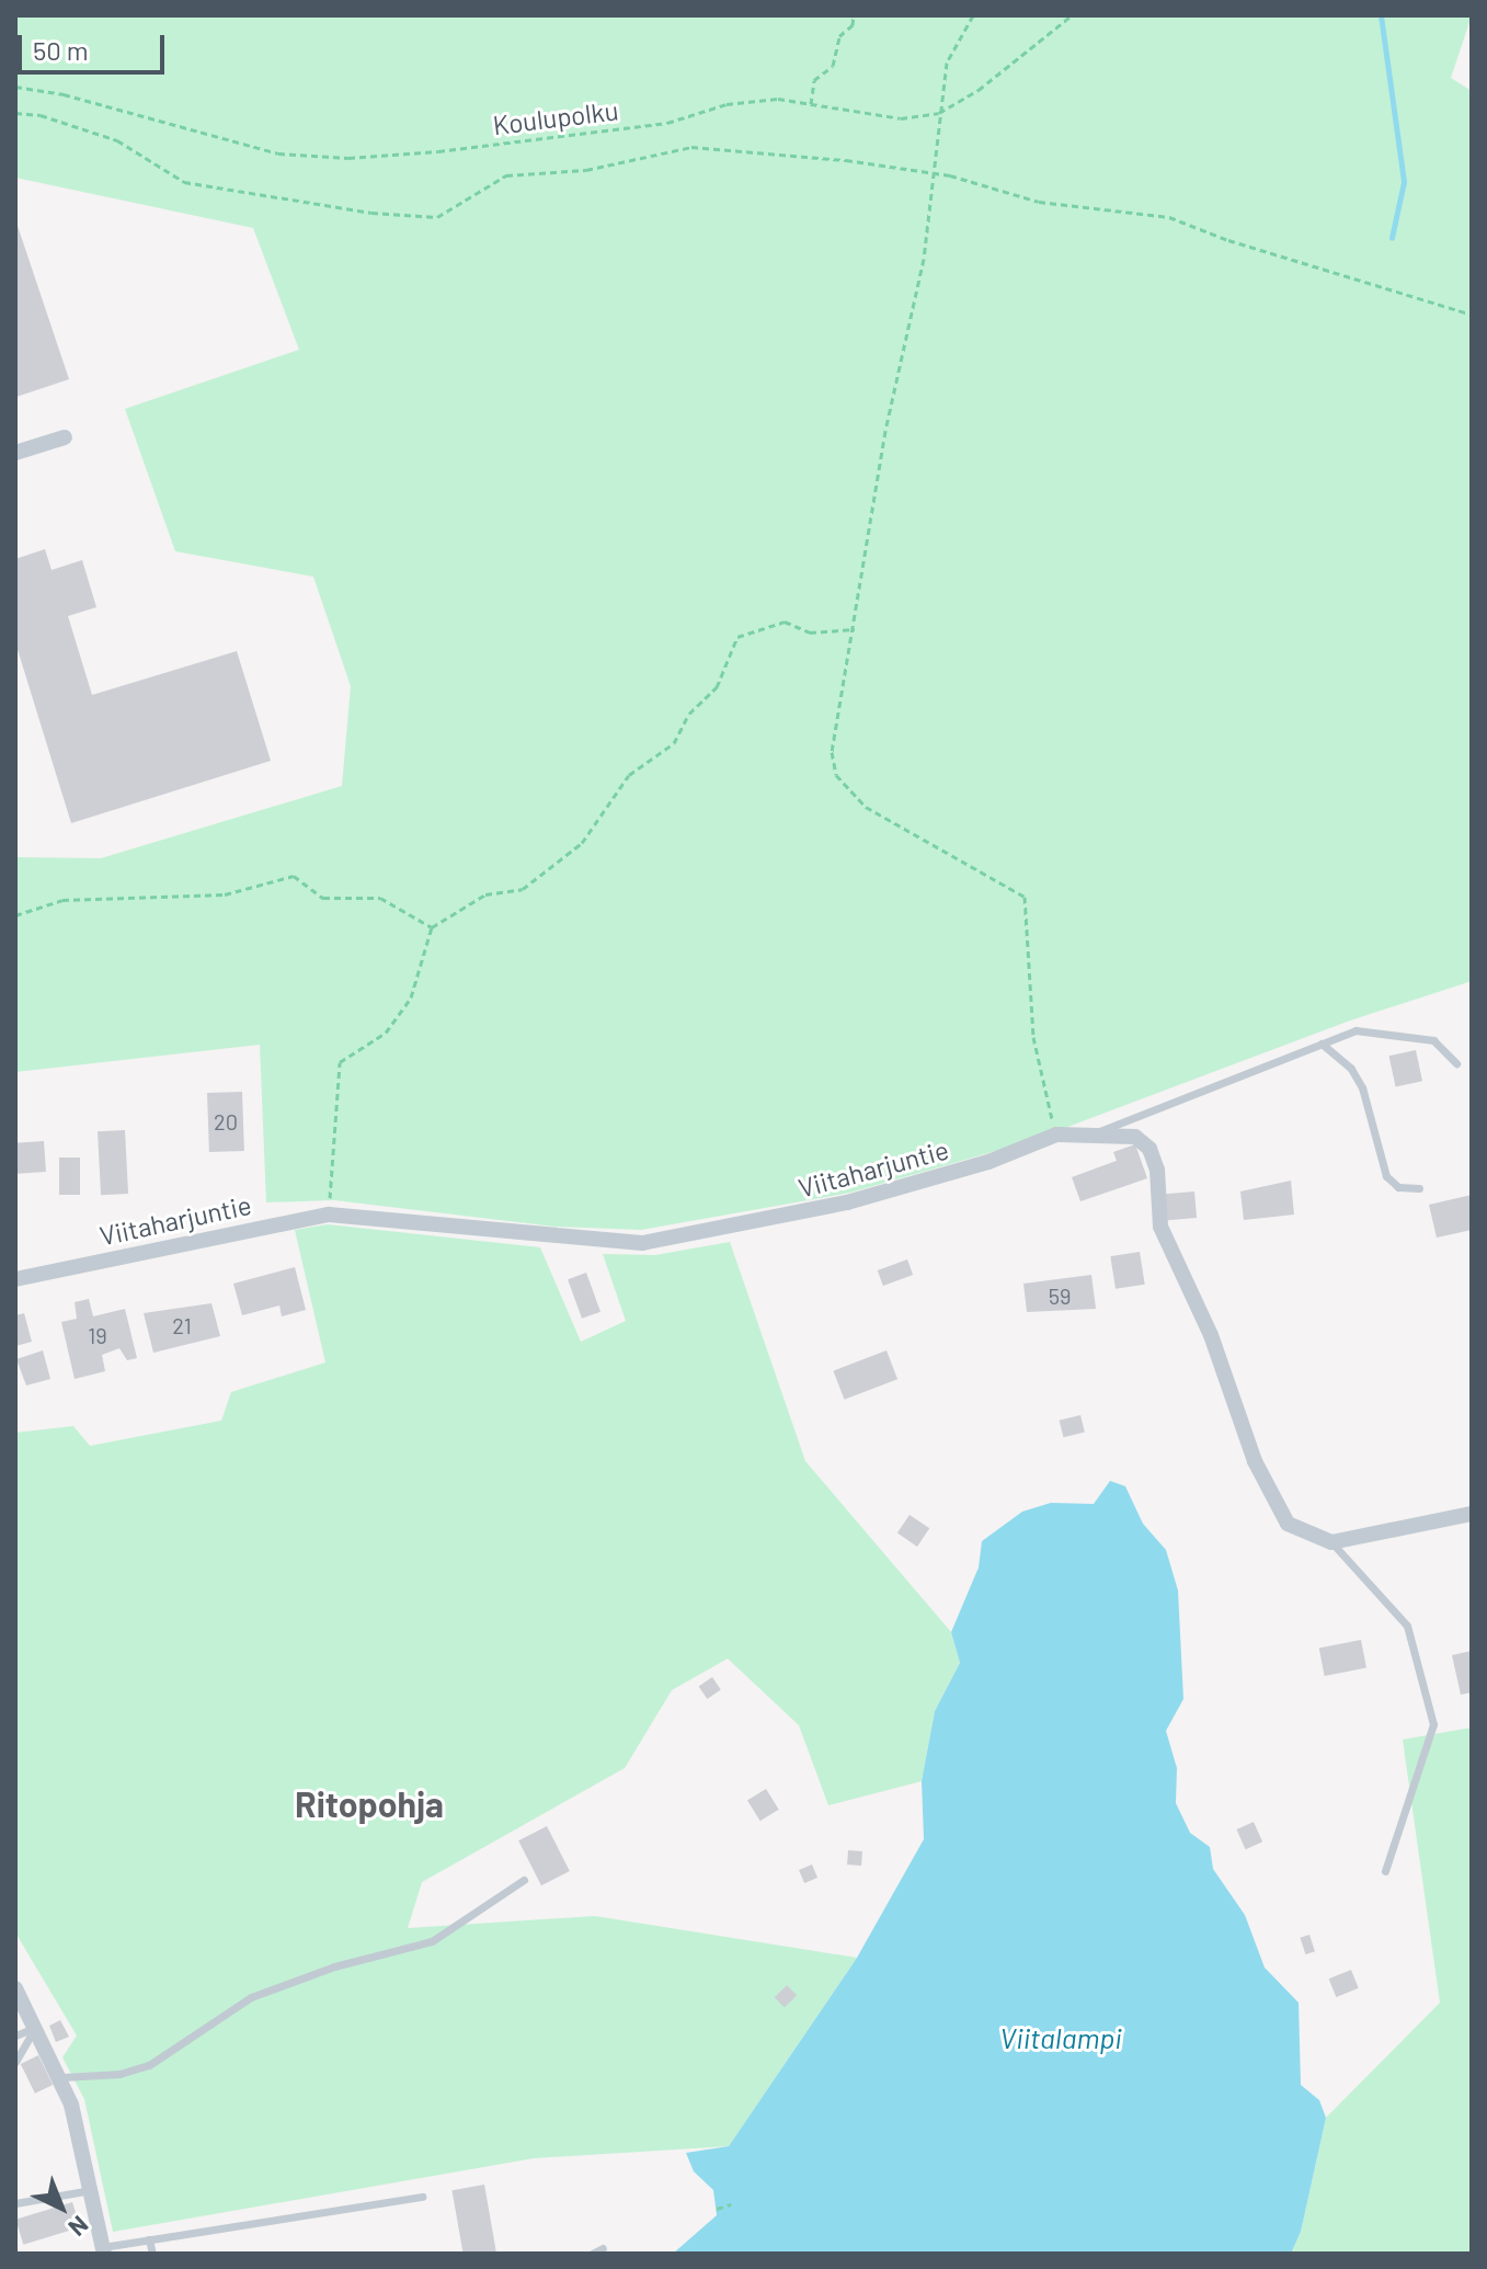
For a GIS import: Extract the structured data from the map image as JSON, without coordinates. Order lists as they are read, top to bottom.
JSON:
{
  "streets": {
    "street": ["Viitaharjuntie"],
    "path": ["Koulupolku"]
  },
  "districts": ["Ritopohja"],
  "water": ["Viitalampi"],
  "house_numbers": [
    "20",
    "59",
    "21",
    "19"
  ],
  "scale_bar": "50 m",
  "north": "bottom right"
}
